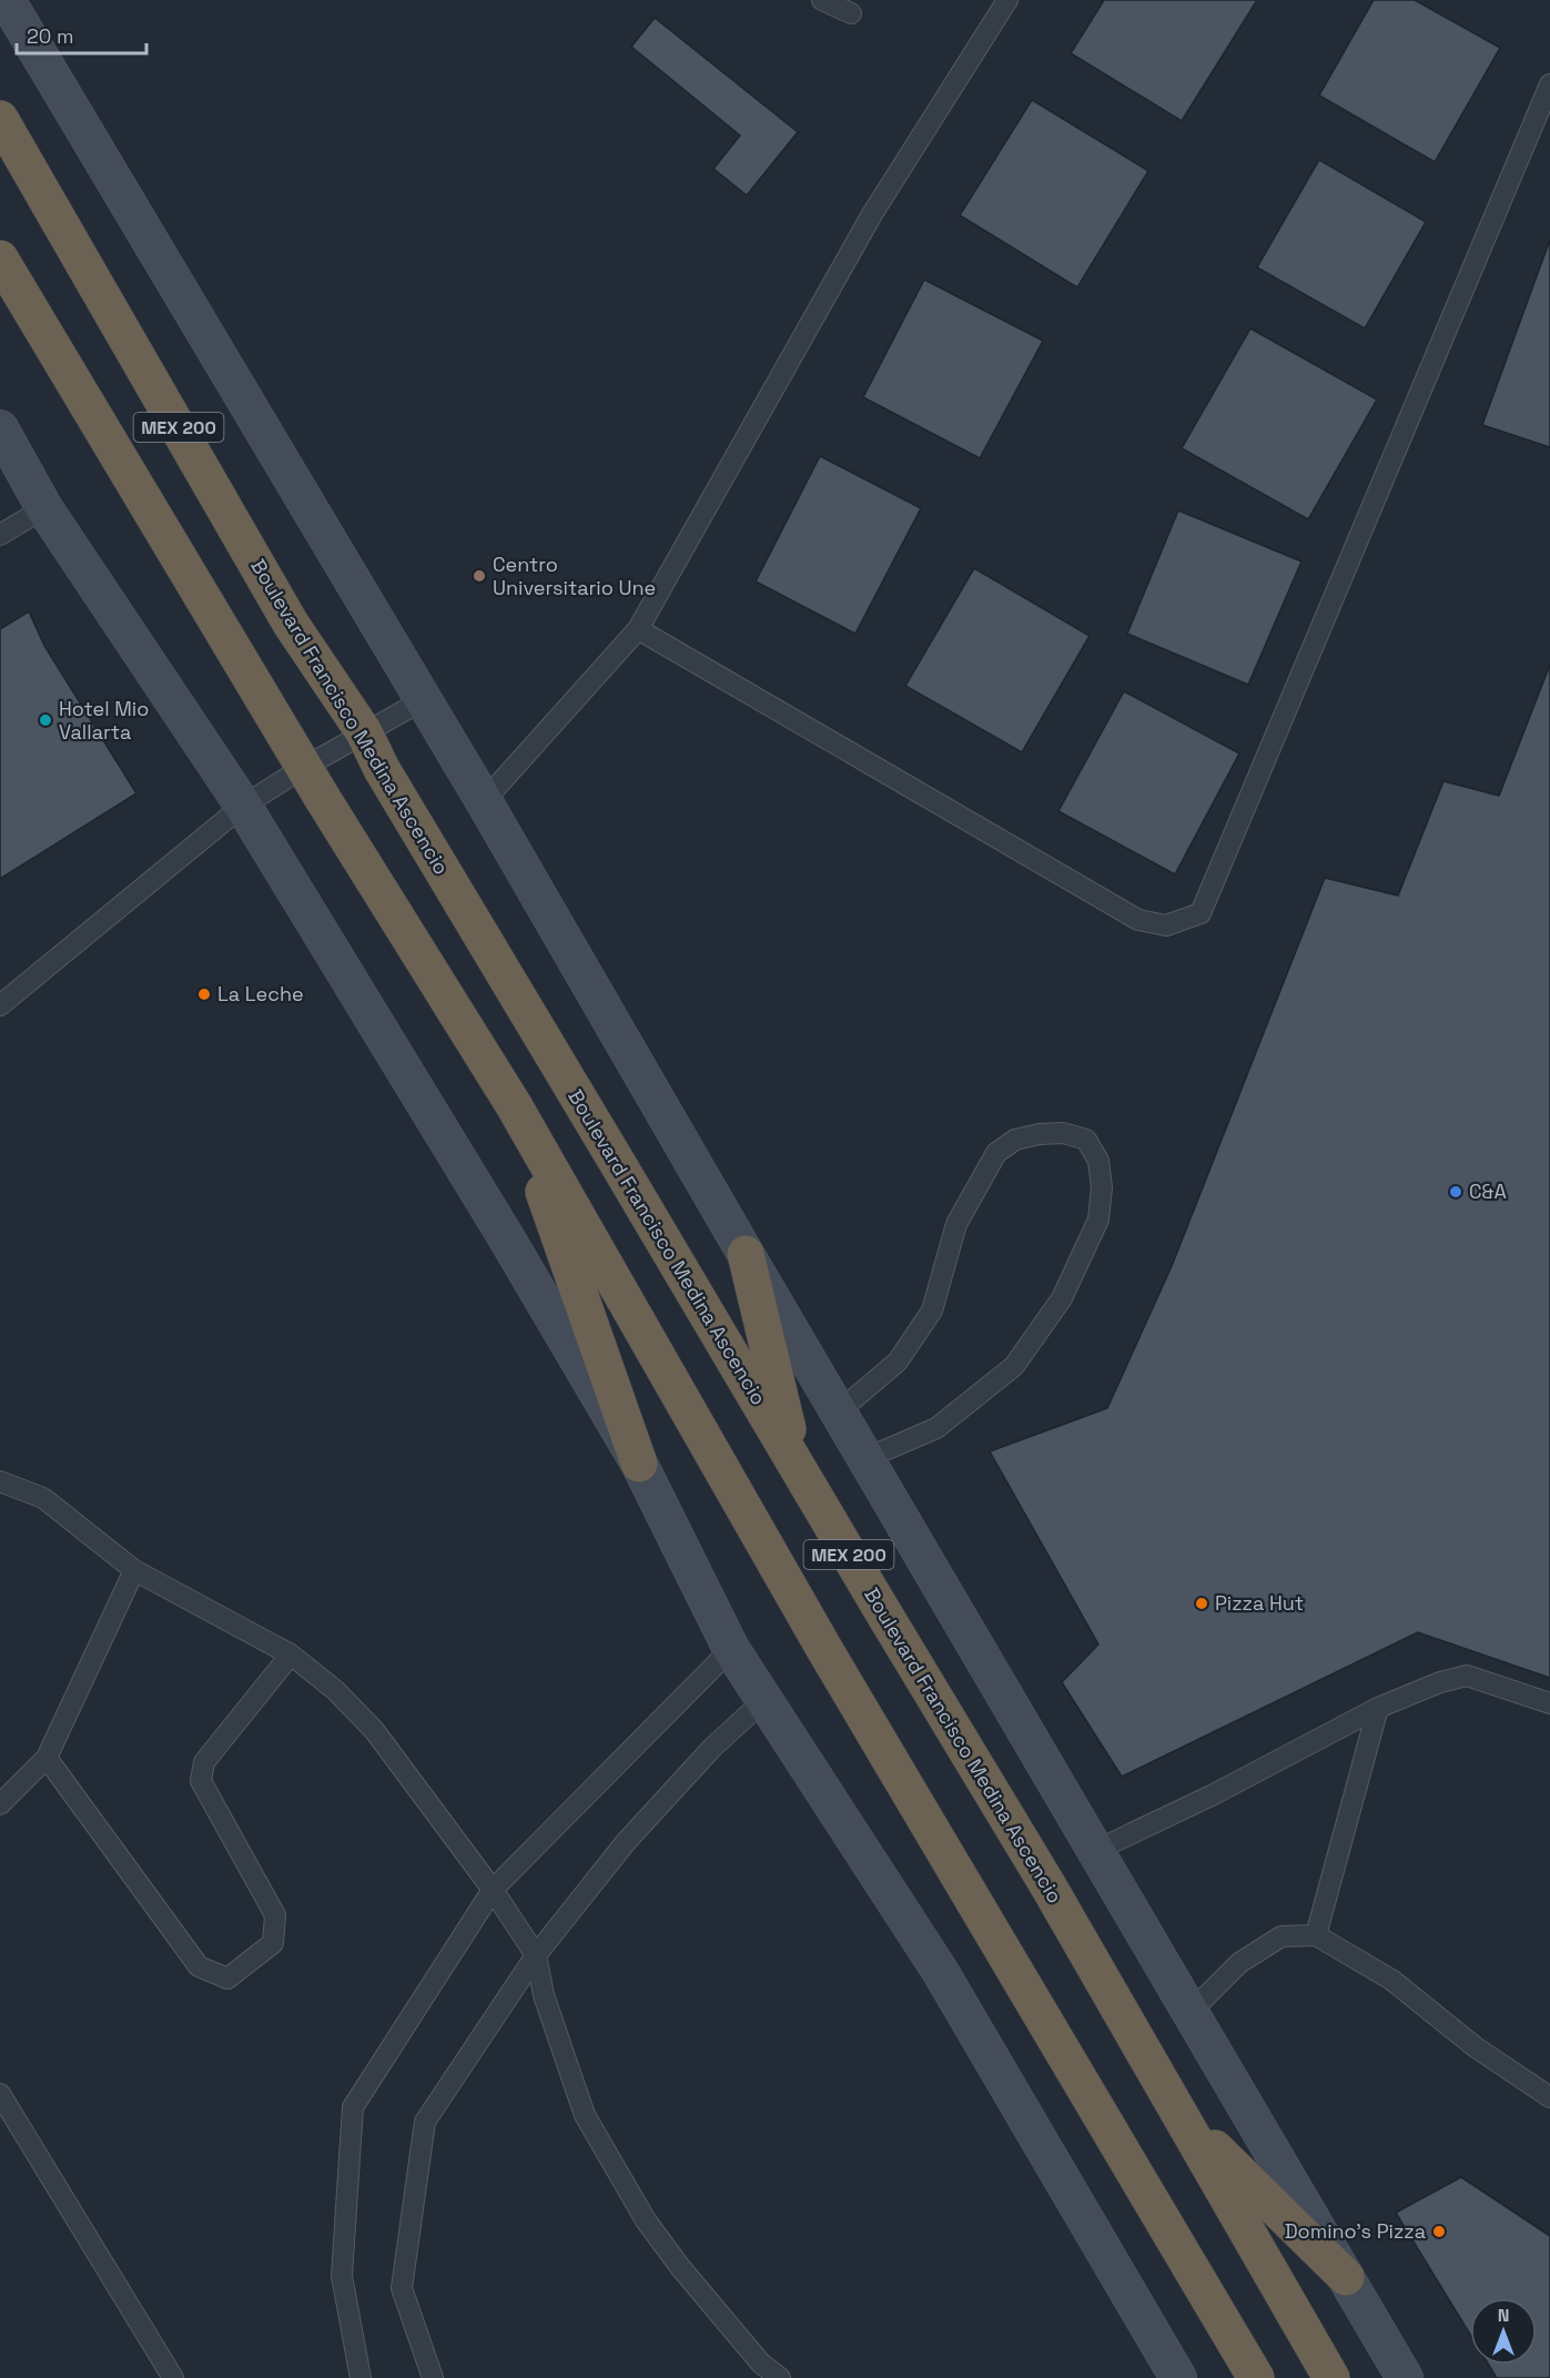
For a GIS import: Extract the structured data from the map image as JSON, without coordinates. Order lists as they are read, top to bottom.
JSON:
{
  "streets": {
    "highway": ["MEX 200", "Boulevard Francisco Medina Ascencio"]
  },
  "places": [
    "Centro Universitario Une",
    "Hotel Mio Vallarta",
    "La Leche",
    "C&A",
    "Pizza Hut",
    "Domino's Pizza"
  ],
  "scale_bar": "20 m",
  "north": "top"
}
